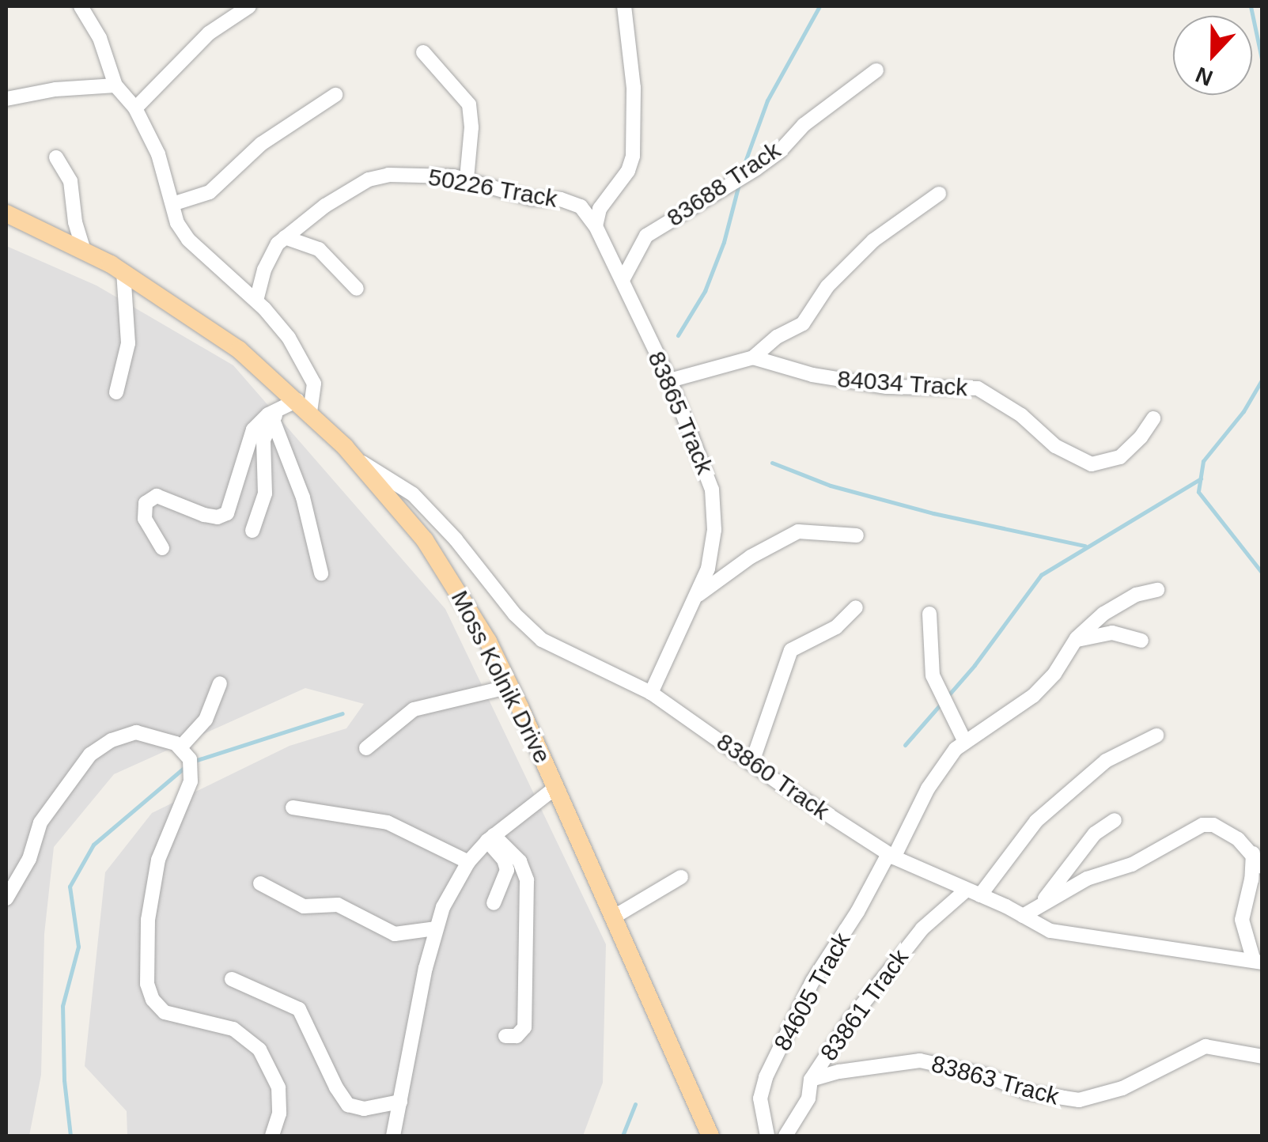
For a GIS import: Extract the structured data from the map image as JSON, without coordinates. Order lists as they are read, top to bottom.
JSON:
{
  "streets": {
    "main road": ["Moss Kolnik Drive"],
    "street": [
      "83688 Track",
      "50226 Track",
      "84034 Track",
      "83865 Track",
      "83860 Track",
      "84605 Track",
      "83861 Track",
      "83863 Track"
    ]
  },
  "crossings": [
    ["83688 Track", "83865 Track"],
    ["50226 Track", "83865 Track"],
    ["83865 Track", "83860 Track"],
    ["Moss Kolnik Drive", "83860 Track"],
    ["83860 Track", "84605 Track"],
    ["83860 Track", "83861 Track"],
    ["83861 Track", "83863 Track"]
  ],
  "north": "bottom"
}
